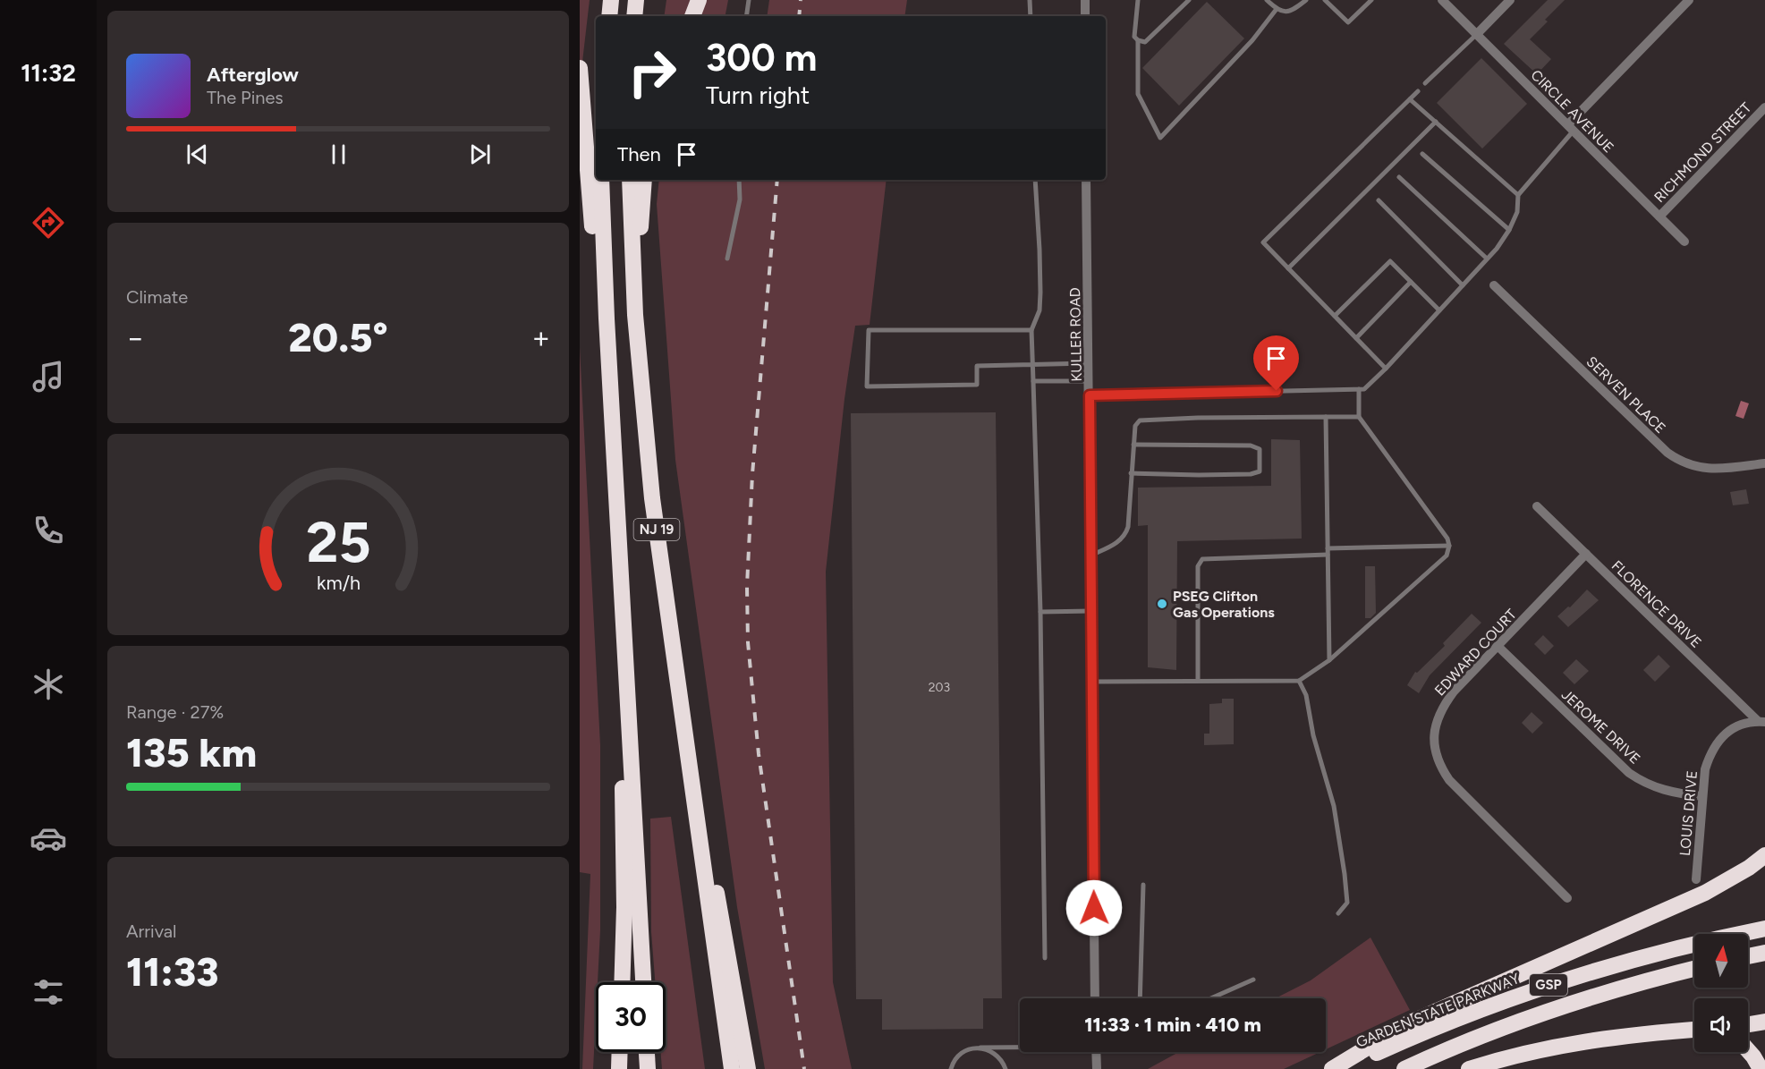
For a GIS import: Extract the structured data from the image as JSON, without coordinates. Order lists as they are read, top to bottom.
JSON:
{
  "streets": {
    "highway": ["NJ 19", "GSP", "GARDEN STATE PARKWAY"],
    "street": [
      "CIRCLE AVENUE",
      "RICHMOND STREET",
      "KULLER ROAD",
      "SERVEN PLACE",
      "FLORENCE DRIVE",
      "EDWARD COURT",
      "JEROME DRIVE",
      "LOUIS DRIVE"
    ]
  },
  "crossings": [
    ["CIRCLE AVENUE", "RICHMOND STREET"],
    ["FLORENCE DRIVE", "EDWARD COURT"],
    ["FLORENCE DRIVE", "LOUIS DRIVE"],
    ["EDWARD COURT", "JEROME DRIVE"],
    ["JEROME DRIVE", "LOUIS DRIVE"]
  ],
  "places": ["PSEG Clifton Gas Operations"],
  "house_numbers": ["203"],
  "north": "top",
  "page": {
    "tabs": "11:32",
    "turn": ["300 m", "Turn right"],
    "song": ["Afterglow", "The Pines"],
    "then": "Then",
    "tile": [
      "Climate",
      ["Range · 27%", "135 km"],
      ["Arrival", "11:33"]
    ],
    "heat": ["−", "20.5°", "+"],
    "limit": "30",
    "trip": "11:33 · 1 min · 410 m",
    "gauge": ["25", "km/h"]
  }
}
